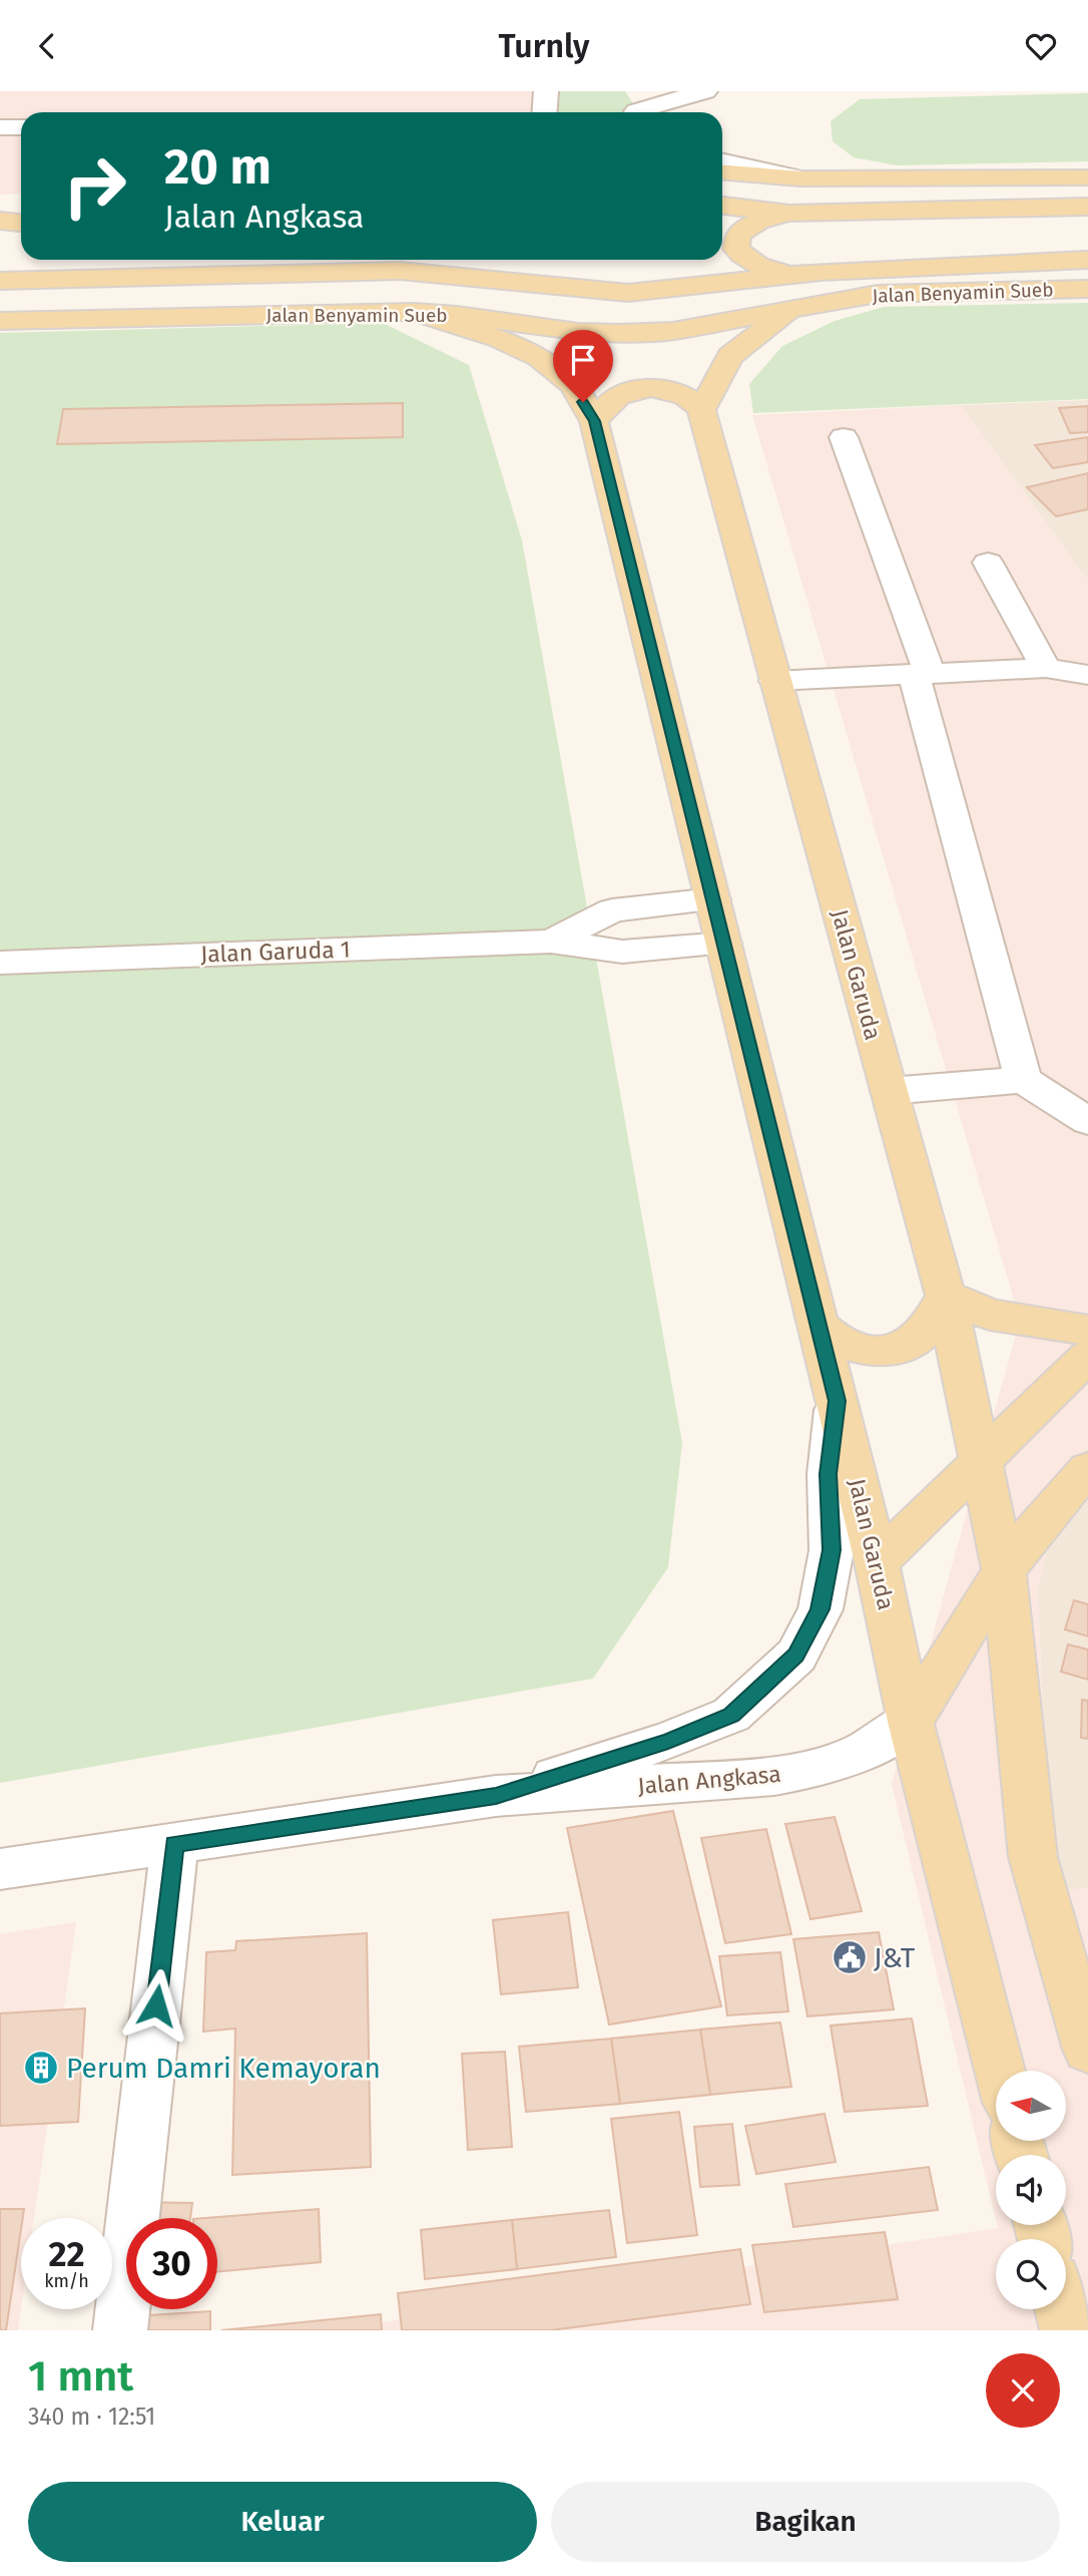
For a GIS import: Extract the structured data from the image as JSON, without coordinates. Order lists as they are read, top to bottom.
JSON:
{
  "streets": {
    "main road": ["Jalan Benyamin Sueb", "Jalan Garuda"],
    "street": ["Jalan Garuda 1", "Jalan Angkasa"]
  },
  "crossings": [
    ["Jalan Benyamin Sueb", "Jalan Garuda"],
    ["Jalan Garuda 1", "Jalan Garuda"],
    ["Jalan Garuda", "Jalan Angkasa"]
  ],
  "places": {
    "public building": ["J&T"],
    "building": ["Perum Damri Kemayoran"]
  },
  "north": "left",
  "page": {
    "header": "Turnly",
    "turn": ["20 m", "Jalan Angkasa"],
    "speed": "22 km/h",
    "limit": "30",
    "heading": ["1 mnt", "340 m · 12:51"],
    "buttons": ["Keluar", "Bagikan"]
  }
}
